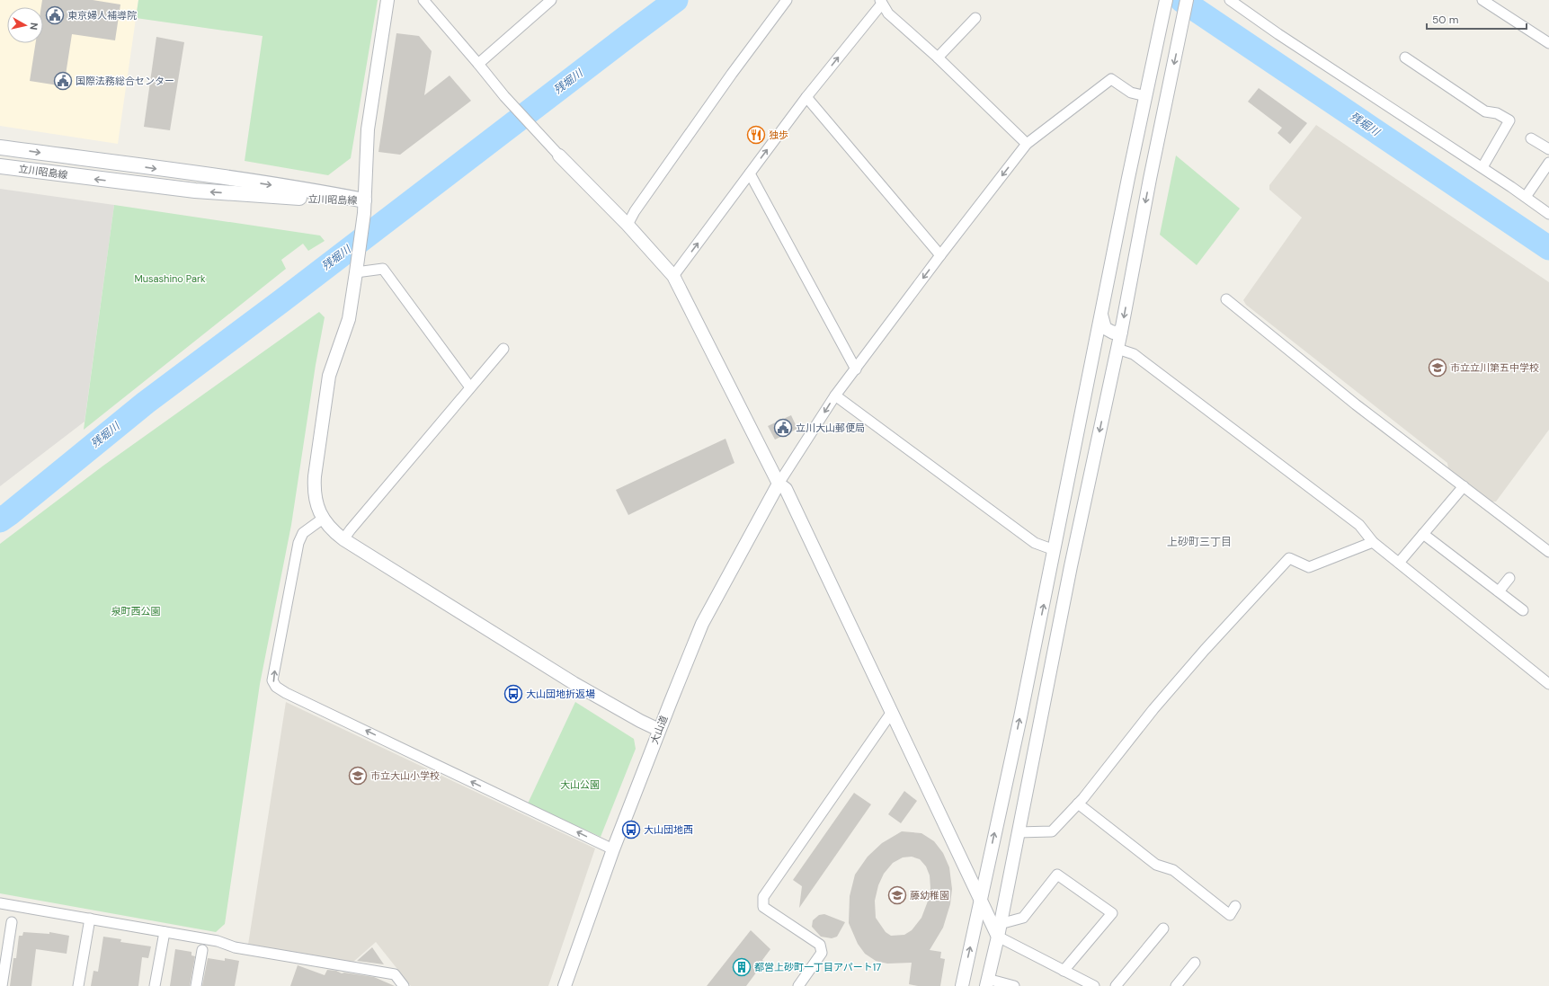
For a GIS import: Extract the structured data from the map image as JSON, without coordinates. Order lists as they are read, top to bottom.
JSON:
{
  "streets": {
    "main road": ["立川昭島線"],
    "street": ["大山道"]
  },
  "districts": ["上砂町三丁目"],
  "water": ["残堀川"],
  "parks": ["Musashino Park", "泉町西公園", "大山公園"],
  "places": {
    "public building": ["東京婦人補導院", "国際法務総合センター", "立川大山郵便局"],
    "restaurant": ["独歩"],
    "school or university": ["市立立川第五中学校", "市立大山小学校", "藤幼稚園"],
    "bus stop": ["大山団地折返場", "大山団地西"],
    "building": ["都営上砂町一丁目アパート17"]
  },
  "scale_bar": "50 m",
  "north": "right"
}
